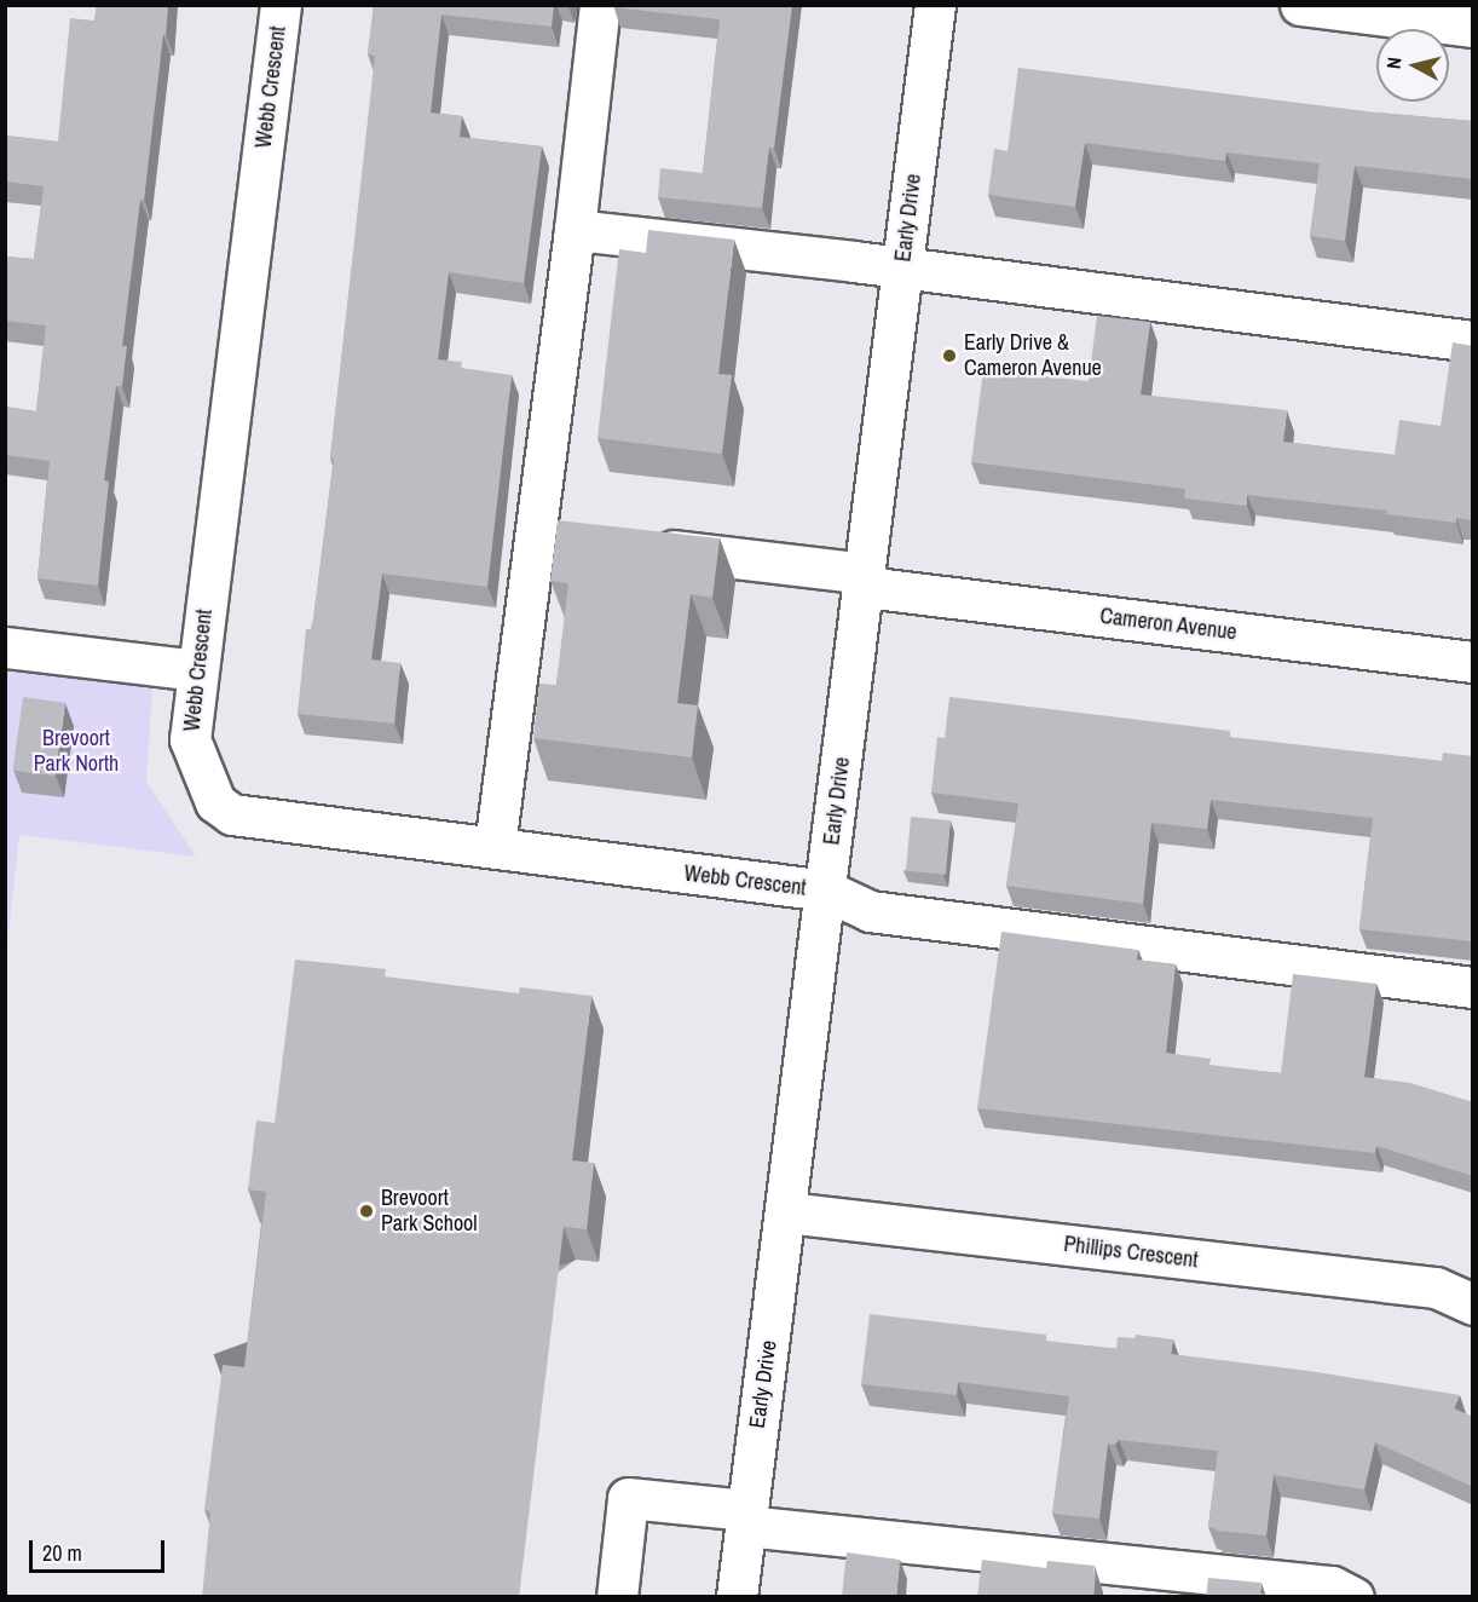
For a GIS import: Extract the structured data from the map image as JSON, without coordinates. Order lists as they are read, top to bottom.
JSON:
{
  "streets": {
    "street": [
      "Webb Crescent",
      "Early Drive",
      "Cameron Avenue",
      "Phillips Crescent"
    ]
  },
  "crossings": [
    ["Webb Crescent", "Early Drive"],
    ["Early Drive", "Cameron Avenue"],
    ["Early Drive", "Phillips Crescent"]
  ],
  "parks": ["Brevoort Park North"],
  "places": ["Early Drive & Cameron Avenue", "Brevoort Park School"],
  "scale_bar": "20 m",
  "north": "left"
}
